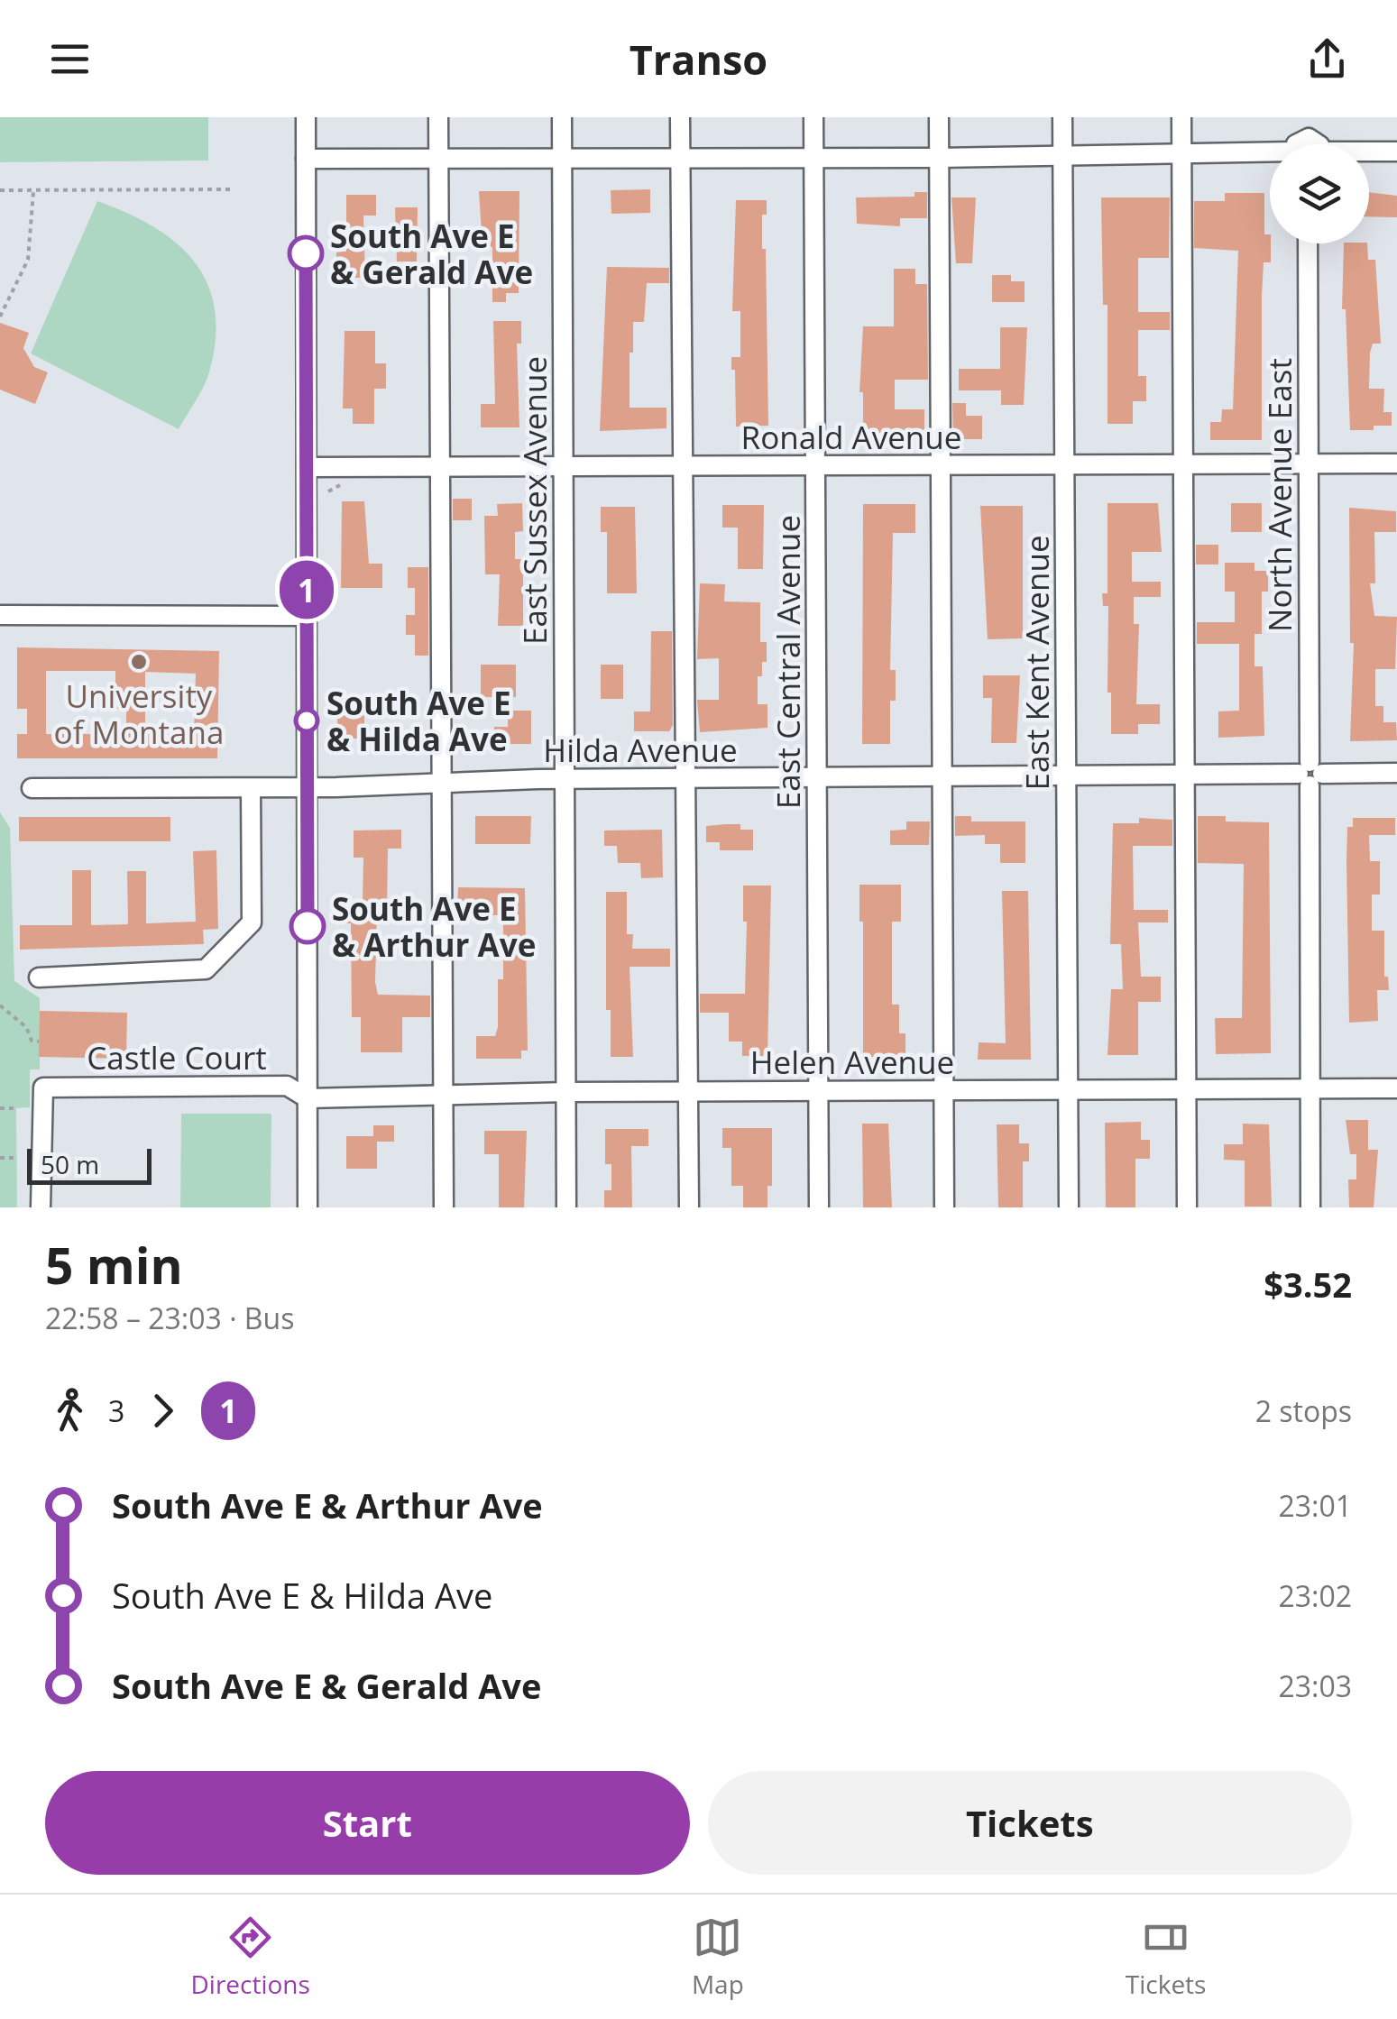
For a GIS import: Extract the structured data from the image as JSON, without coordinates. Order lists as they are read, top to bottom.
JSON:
{
  "streets": {
    "street": [
      "Ronald Avenue",
      "North Avenue East",
      "East Sussex Avenue",
      "East Central Avenue",
      "East Kent Avenue",
      "Hilda Avenue",
      "Castle Court",
      "Helen Avenue"
    ]
  },
  "crossings": [
    ["Ronald Avenue", "North Avenue East"],
    ["Ronald Avenue", "East Sussex Avenue"],
    ["Ronald Avenue", "East Central Avenue"],
    ["Ronald Avenue", "East Kent Avenue"],
    ["North Avenue East", "Hilda Avenue"],
    ["North Avenue East", "Helen Avenue"],
    ["East Sussex Avenue", "Hilda Avenue"],
    ["East Sussex Avenue", "Helen Avenue"],
    ["East Central Avenue", "Hilda Avenue"],
    ["East Central Avenue", "Helen Avenue"],
    ["East Kent Avenue", "Hilda Avenue"],
    ["East Kent Avenue", "Helen Avenue"],
    ["Castle Court", "Helen Avenue"]
  ],
  "places": [
    "South Ave E & Gerald Ave",
    "University of Montana",
    "South Ave E & Hilda Ave",
    "South Ave E & Arthur Ave"
  ],
  "lines": ["bus line 1"],
  "scale_bar": "50 m",
  "page": {
    "header": "Transo",
    "on_map": "1",
    "scale": "50 m",
    "heading": ["5 min", "22:58 – 23:03 · Bus", "$3.52"],
    "legs": ["3", "1", "2 stops"],
    "list": [
      {
        "name": "South Ave E & Arthur Ave",
        "value": "23:01"
      },
      {
        "name": "South Ave E & Hilda Ave",
        "value": "23:02"
      },
      {
        "name": "South Ave E & Gerald Ave",
        "value": "23:03"
      }
    ],
    "buttons": ["Start", "Tickets"],
    "tabs": ["Directions", "Map", "Tickets"]
  }
}
